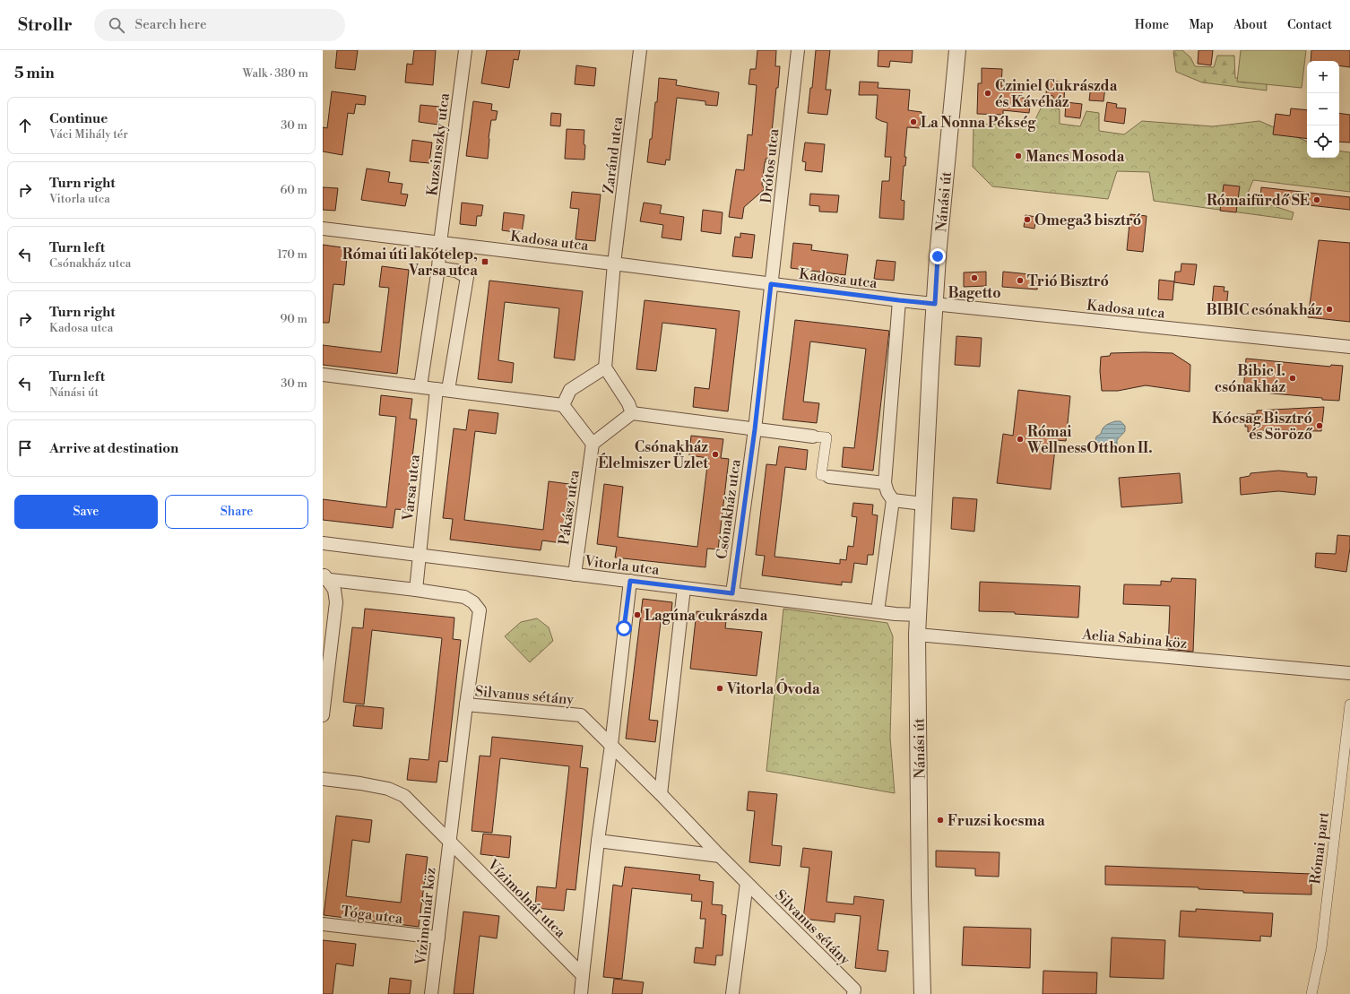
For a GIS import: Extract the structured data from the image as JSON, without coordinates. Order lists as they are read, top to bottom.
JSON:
{
  "streets": {
    "street": [
      "Kuzsinszky utca",
      "Zaránd utca",
      "Drótos utca",
      "Nánási út",
      "Kadosa utca",
      "Varsa utca",
      "Pákász utca",
      "Csónakház utca",
      "Vitorla utca",
      "Aelia Sabina köz",
      "Silvanus sétány",
      "Római part",
      "Vízimolnár utca",
      "Tóga utca",
      "Vízimolnár köz"
    ]
  },
  "crossings": [
    ["Kuzsinszky utca", "Kadosa utca"],
    ["Zaránd utca", "Kadosa utca"],
    ["Drótos utca", "Kadosa utca"],
    ["Drótos utca", "Csónakház utca"],
    ["Nánási út", "Kadosa utca"],
    ["Nánási út", "Vitorla utca"],
    ["Nánási út", "Aelia Sabina köz"],
    ["Kadosa utca", "Csónakház utca"],
    ["Varsa utca", "Vitorla utca"],
    ["Varsa utca", "Silvanus sétány"],
    ["Pákász utca", "Vitorla utca"],
    ["Csónakház utca", "Vitorla utca"],
    ["Vízimolnár utca", "Vízimolnár köz"],
    ["Tóga utca", "Vízimolnár köz"]
  ],
  "places": {
    "other": [
      "Cziniel Cukrászda és Kávéház",
      "La Nonna Pékség",
      "Mancs Mosoda",
      "Rómaifürdő SE",
      "Omega3 bisztró",
      "Bagetto",
      "Trió Bisztró",
      "BIBIC csónakház",
      "Bibic I. csónakház",
      "Kócsag Bisztró és Söröző",
      "Római WellnessOtthon II.",
      "Csónakház Élelmiszer Üzlet",
      "Lagúna cukrászda",
      "Vitorla Óvoda",
      "Fruzsi kocsma"
    ],
    "transit": ["Római úti lakótelep, Varsa utca"]
  },
  "page": {
    "header": "Strollr",
    "search": "Search here",
    "nav": [
      "Home",
      "Map",
      "About",
      "Contact"
    ],
    "heading": ["5 min", "Walk · 380 m"],
    "map_buttons": ["+", "−"],
    "list": [
      ["Continue", "Váci Mihály tér", "30 m"],
      ["Turn right", "Vitorla utca", "60 m"],
      ["Turn left", "Csónakház utca", "170 m"],
      ["Turn right", "Kadosa utca", "90 m"],
      ["Turn left", "Nánási út", "30 m"],
      "Arrive at destination"
    ],
    "buttons": ["Save", "Share"]
  }
}
